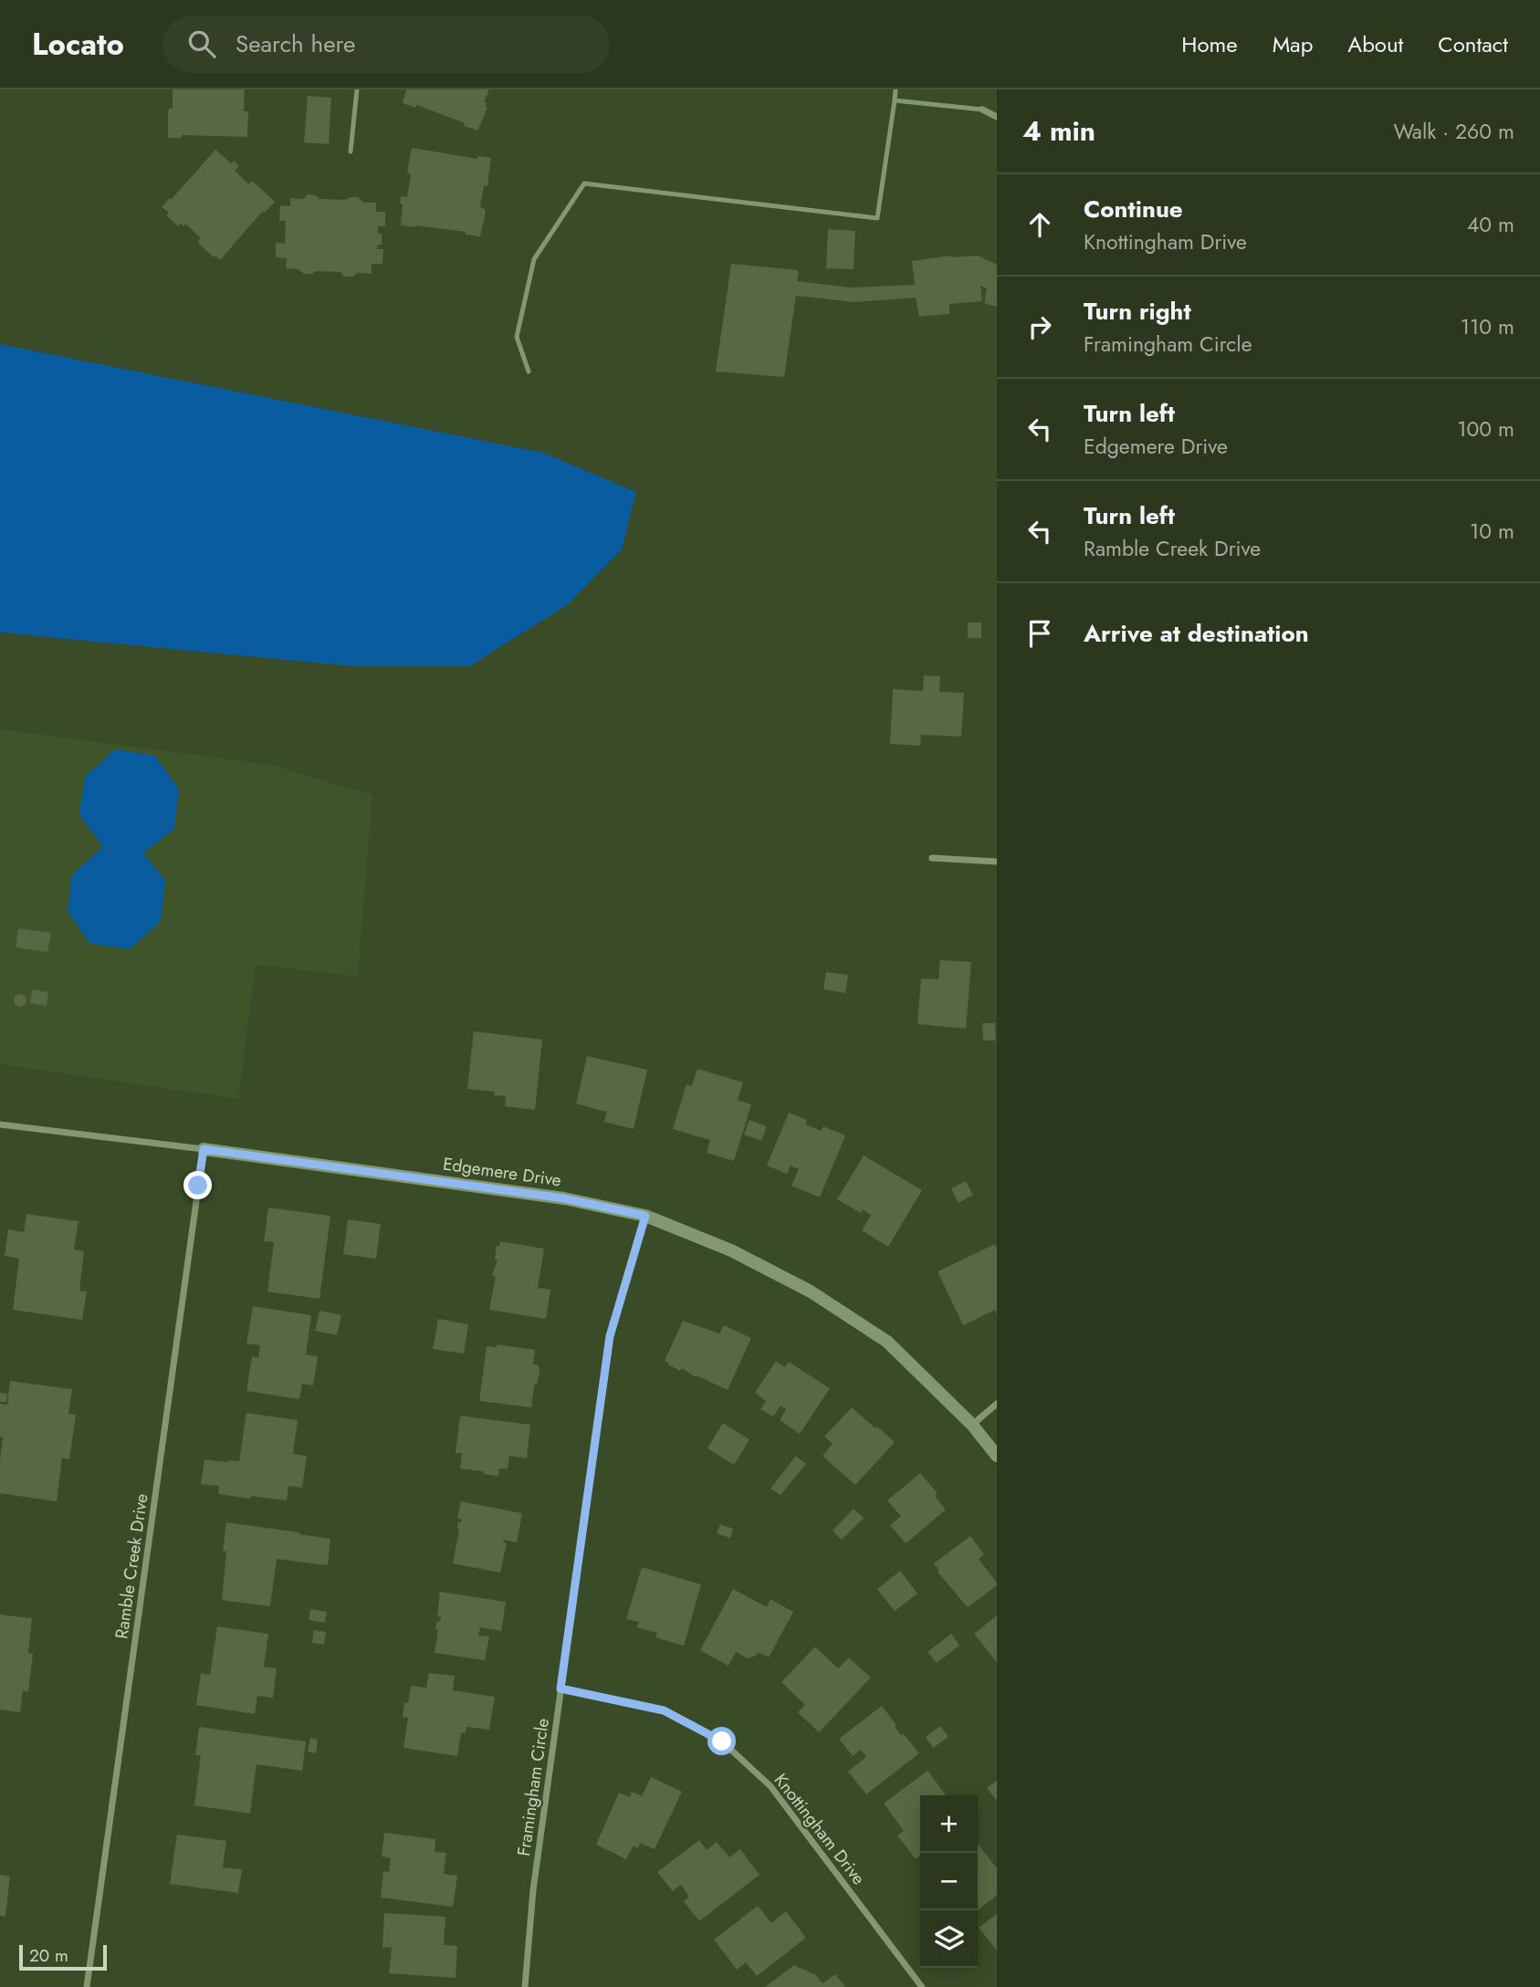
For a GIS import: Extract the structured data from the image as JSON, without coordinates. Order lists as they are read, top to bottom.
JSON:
{
  "streets": {
    "street": [
      "Edgemere Drive",
      "Ramble Creek Drive",
      "Framingham Circle",
      "Knottingham Drive"
    ]
  },
  "crossings": [
    ["Edgemere Drive", "Ramble Creek Drive"],
    ["Edgemere Drive", "Framingham Circle"],
    ["Framingham Circle", "Knottingham Drive"]
  ],
  "scale_bar": "20 m",
  "page": {
    "header": "Locato",
    "search": "Search here",
    "nav": [
      "Home",
      "Map",
      "About",
      "Contact"
    ],
    "heading": ["4 min", "Walk · 260 m"],
    "list": [
      ["Continue", "Knottingham Drive", "40 m"],
      ["Turn right", "Framingham Circle", "110 m"],
      ["Turn left", "Edgemere Drive", "100 m"],
      ["Turn left", "Ramble Creek Drive", "10 m"],
      "Arrive at destination"
    ],
    "map_buttons": ["+", "−"],
    "scale": "20 m"
  }
}
